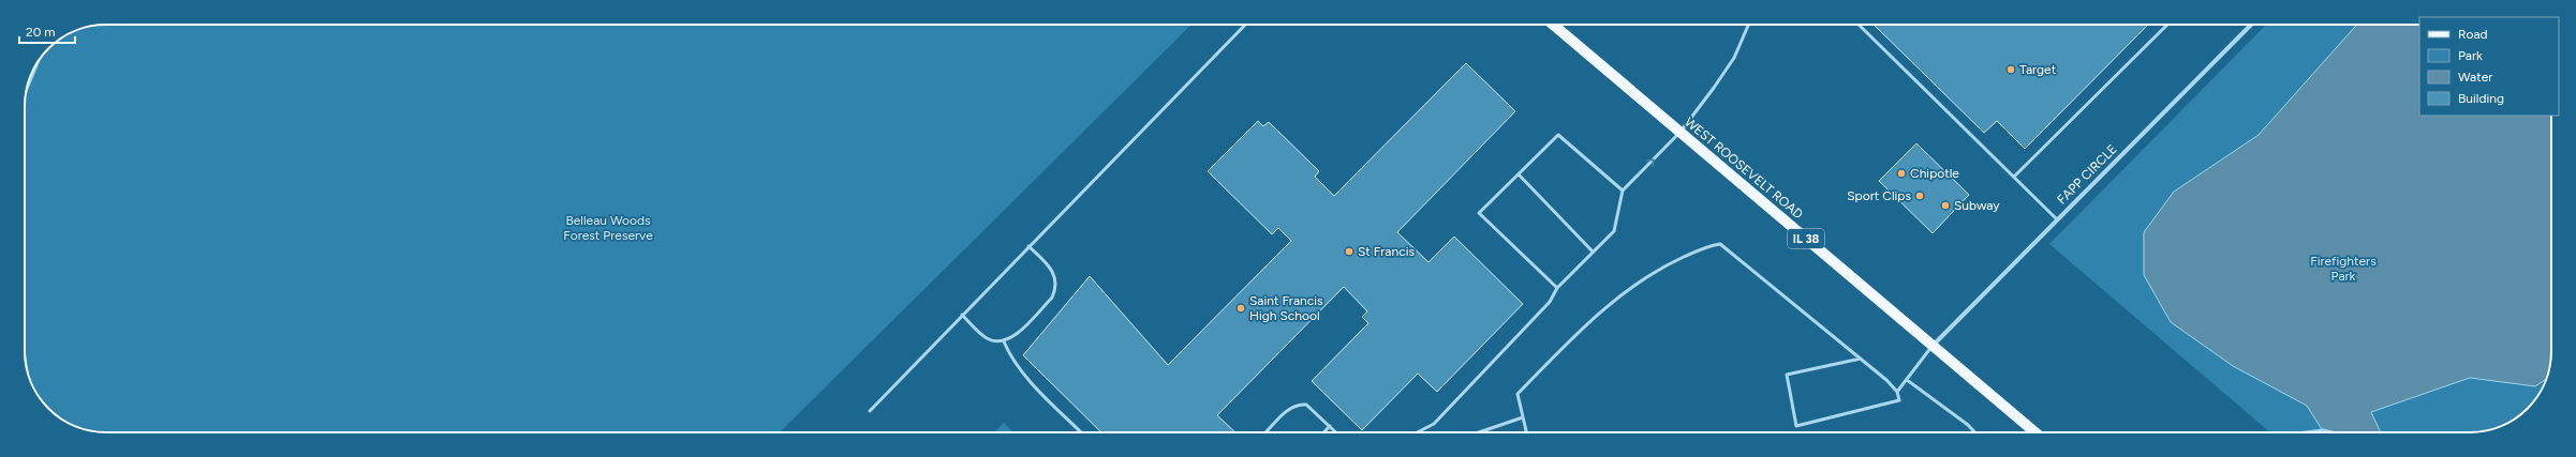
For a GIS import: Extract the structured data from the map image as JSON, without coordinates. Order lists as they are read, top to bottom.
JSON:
{
  "streets": {
    "main road": ["WEST ROOSEVELT ROAD", "IL 38"],
    "street": ["FAPP CIRCLE"]
  },
  "crossings": [
    ["WEST ROOSEVELT ROAD", "FAPP CIRCLE"]
  ],
  "parks": ["Belleau Woods Forest Preserve", "Firefighters Park"],
  "places": [
    "Target",
    "Chipotle",
    "Sport Clips",
    "Subway",
    "St Francis",
    "Saint Francis High School"
  ],
  "legend": [
    "Road",
    "Park",
    "Water",
    "Building"
  ],
  "scale_bar": "20 m"
}
